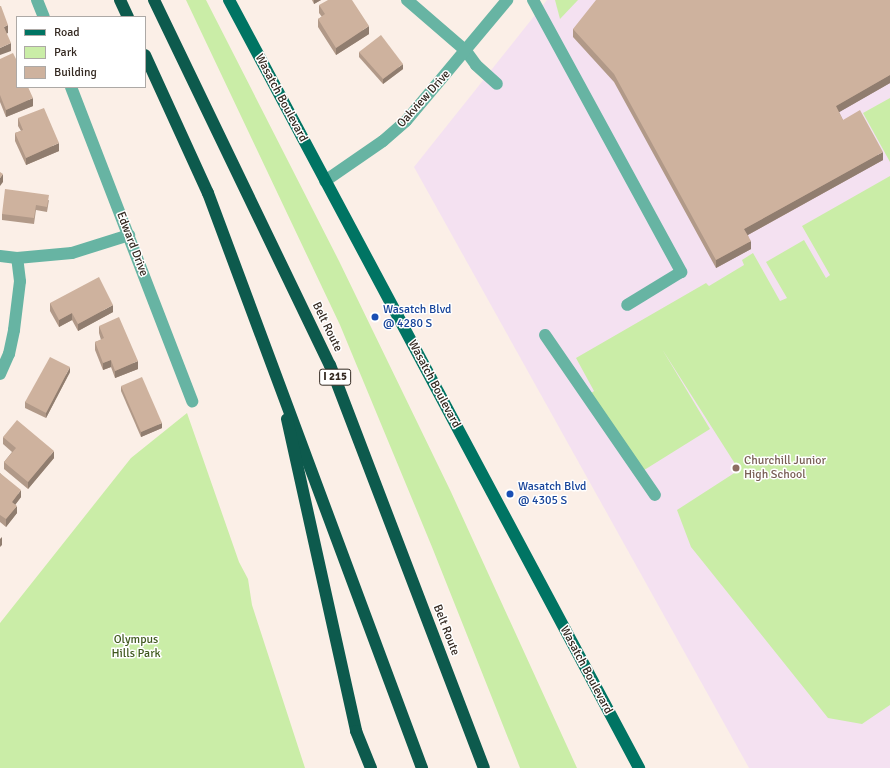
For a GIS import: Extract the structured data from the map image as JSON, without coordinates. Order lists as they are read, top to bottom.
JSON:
{
  "streets": {
    "highway": ["Belt Route", "I 215"],
    "main road": ["Wasatch Boulevard"],
    "street": ["Oakview Drive", "Edward Drive"]
  },
  "crossings": [
    ["Wasatch Boulevard", "Oakview Drive"]
  ],
  "parks": ["Olympus Hills Park"],
  "places": ["Wasatch Blvd @ 4280 S", "Churchill Junior High School", "Wasatch Blvd @ 4305 S"],
  "legend": ["Road", "Park", "Building"]
}
